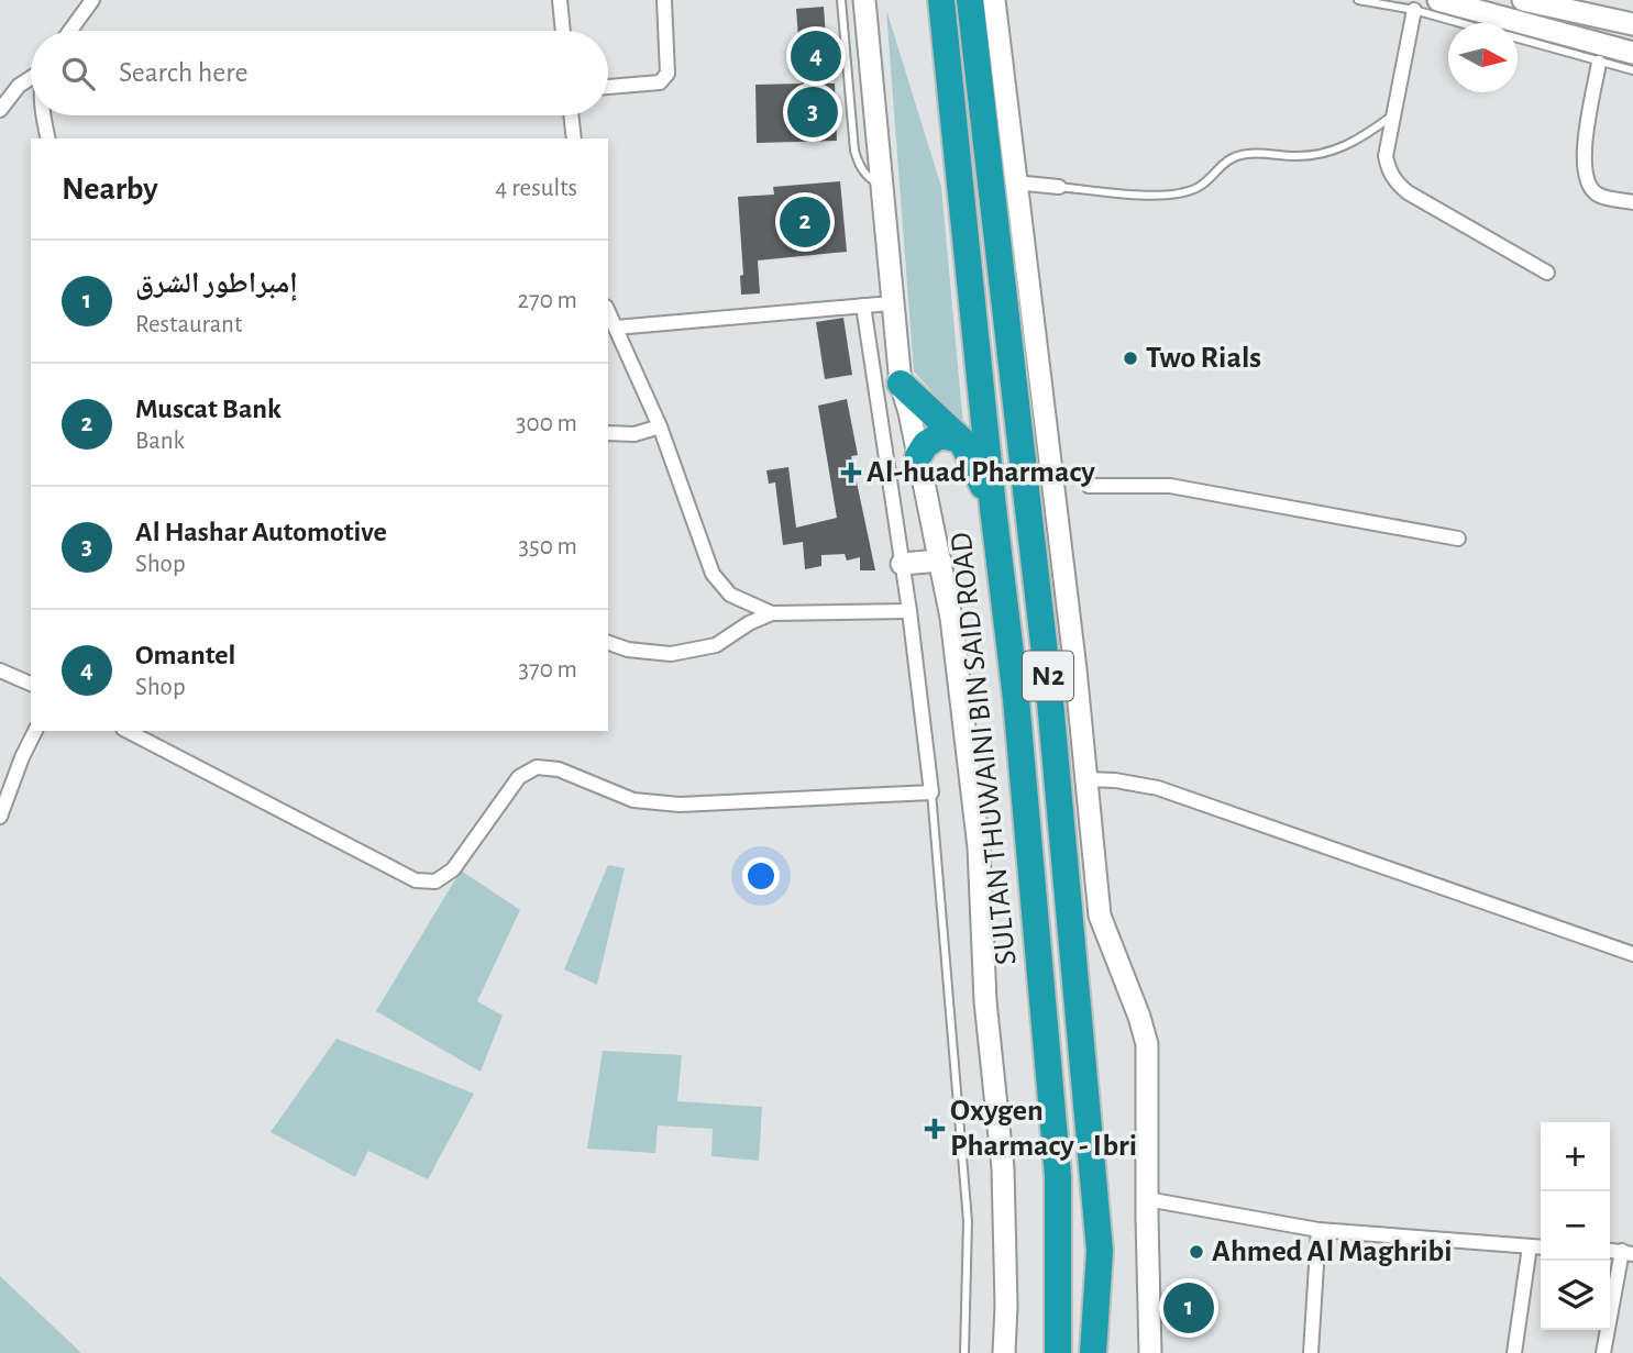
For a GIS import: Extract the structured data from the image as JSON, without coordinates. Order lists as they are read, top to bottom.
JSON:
{
  "streets": {
    "highway": ["N2", "SULTAN THUWAINI BIN SAID ROAD"]
  },
  "places": {
    "other": ["Two Rials", "Ahmed Al Maghribi"],
    "health": ["Al-huad Pharmacy", "Oxygen Pharmacy - Ibri"]
  },
  "north": "right",
  "page": {
    "pins": [
      "4",
      "3",
      "2",
      "1"
    ],
    "search": "Search here",
    "heading": ["Nearby", "4 results"],
    "list": [
      {
        "mark": "1",
        "name": "إمبراطور الشرق",
        "note": "Restaurant",
        "value": "270 m"
      },
      {
        "mark": "2",
        "name": "Muscat Bank",
        "note": "Bank",
        "value": "300 m"
      },
      {
        "mark": "3",
        "name": "Al Hashar Automotive",
        "note": "Shop",
        "value": "350 m"
      },
      {
        "mark": "4",
        "name": "Omantel",
        "note": "Shop",
        "value": "370 m"
      }
    ],
    "map_buttons": ["+", "−"]
  }
}
